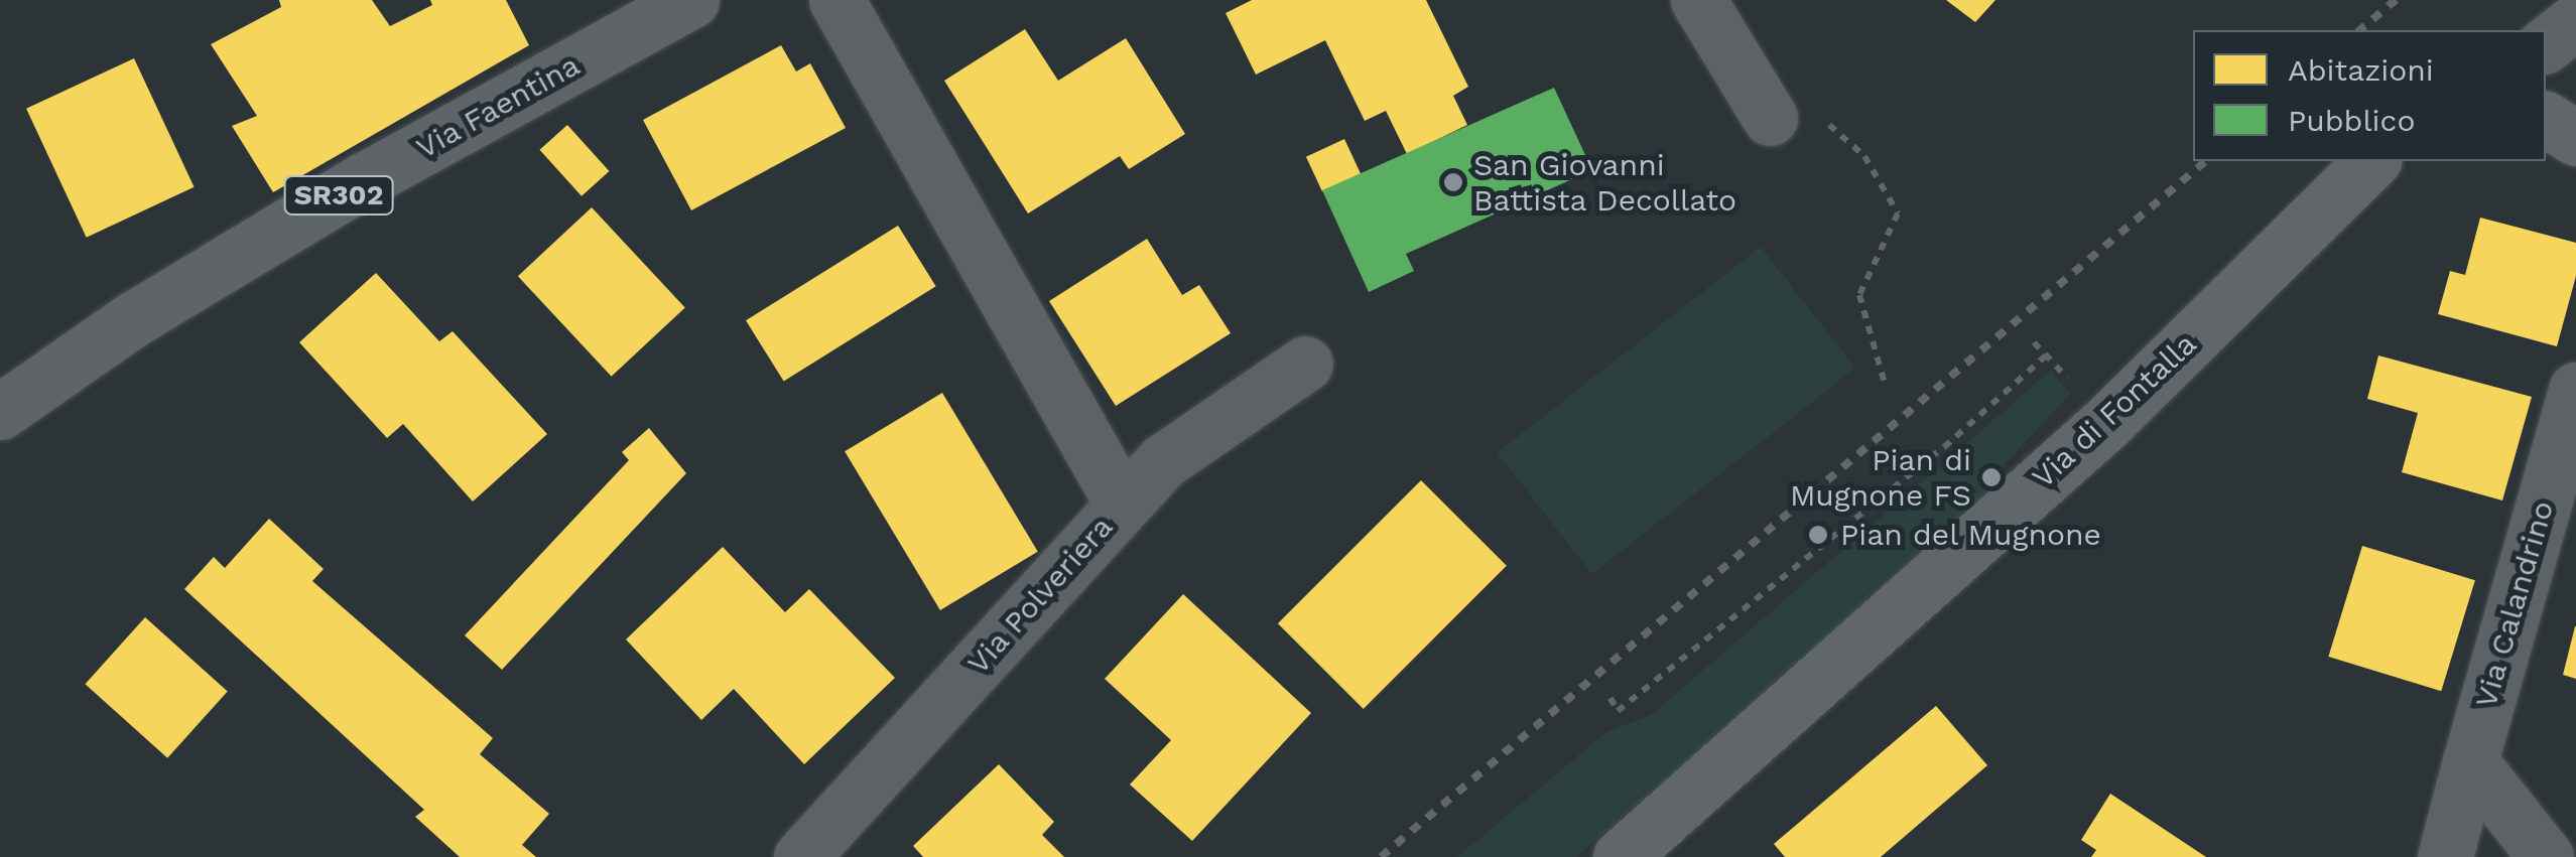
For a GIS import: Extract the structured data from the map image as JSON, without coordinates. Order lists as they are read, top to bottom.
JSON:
{
  "streets": {
    "main road": ["Via Faentina", "SR302"],
    "street": ["Via di Fontalla", "Via Polveriera", "Via Calandrino"]
  },
  "places": ["San Giovanni Battista Decollato", "Pian di Mugnone FS", "Pian del Mugnone"],
  "legend": ["Abitazioni", "Pubblico"]
}
